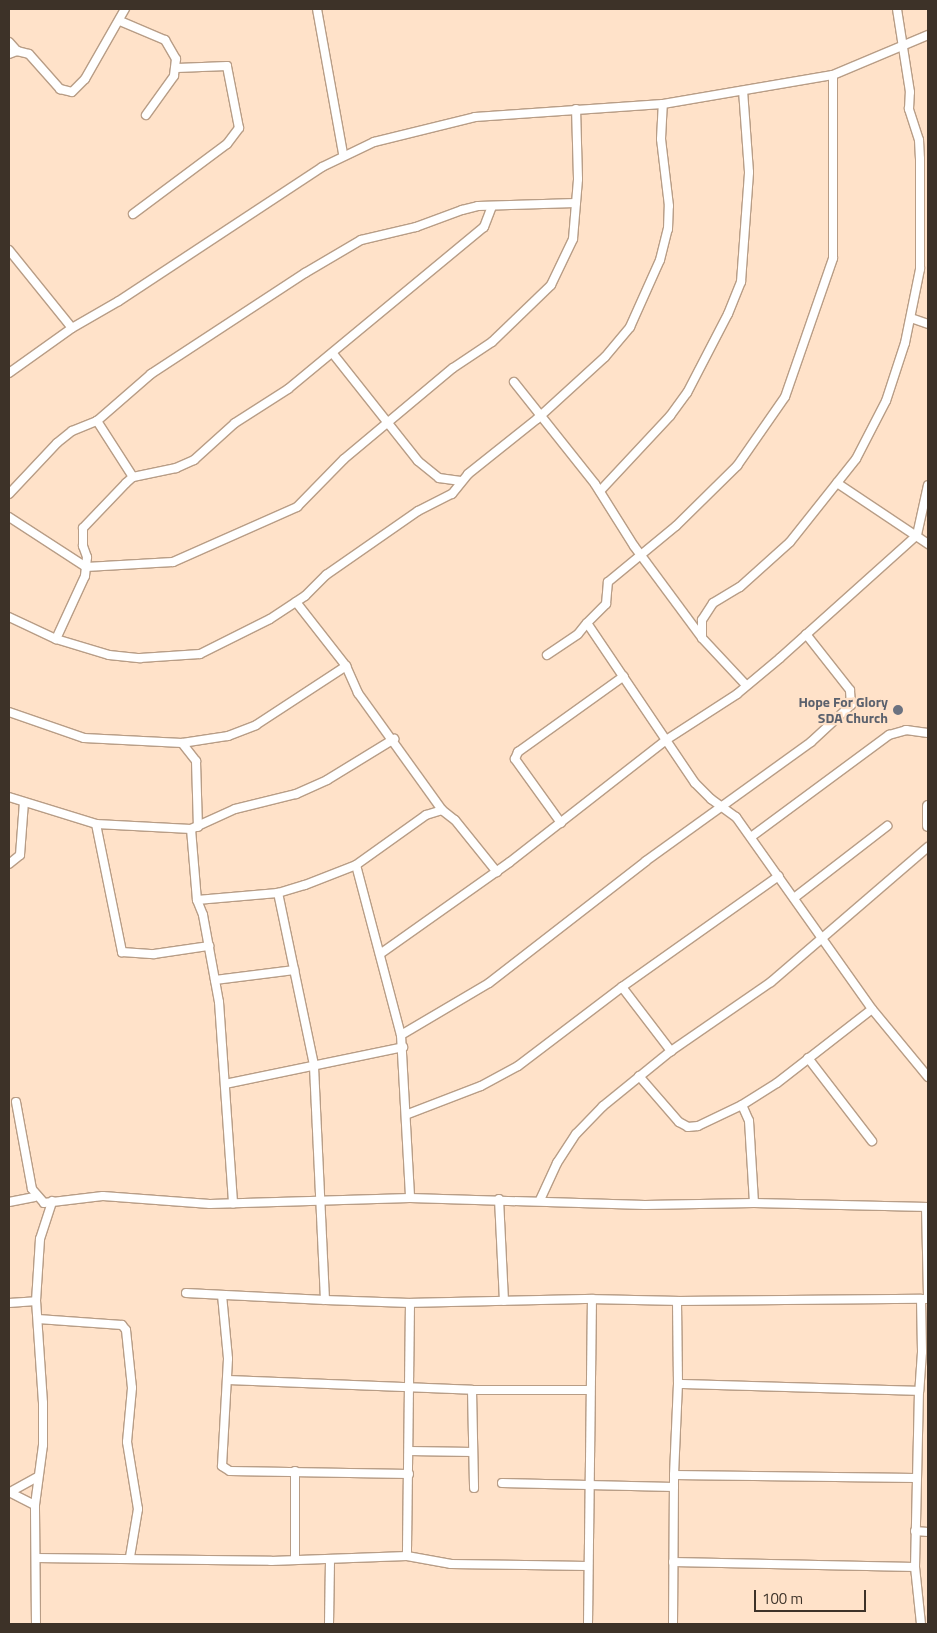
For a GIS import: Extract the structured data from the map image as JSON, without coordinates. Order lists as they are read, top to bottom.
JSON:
{
  "places": ["Hope For Glory SDA Church"],
  "scale_bar": "100 m"
}
